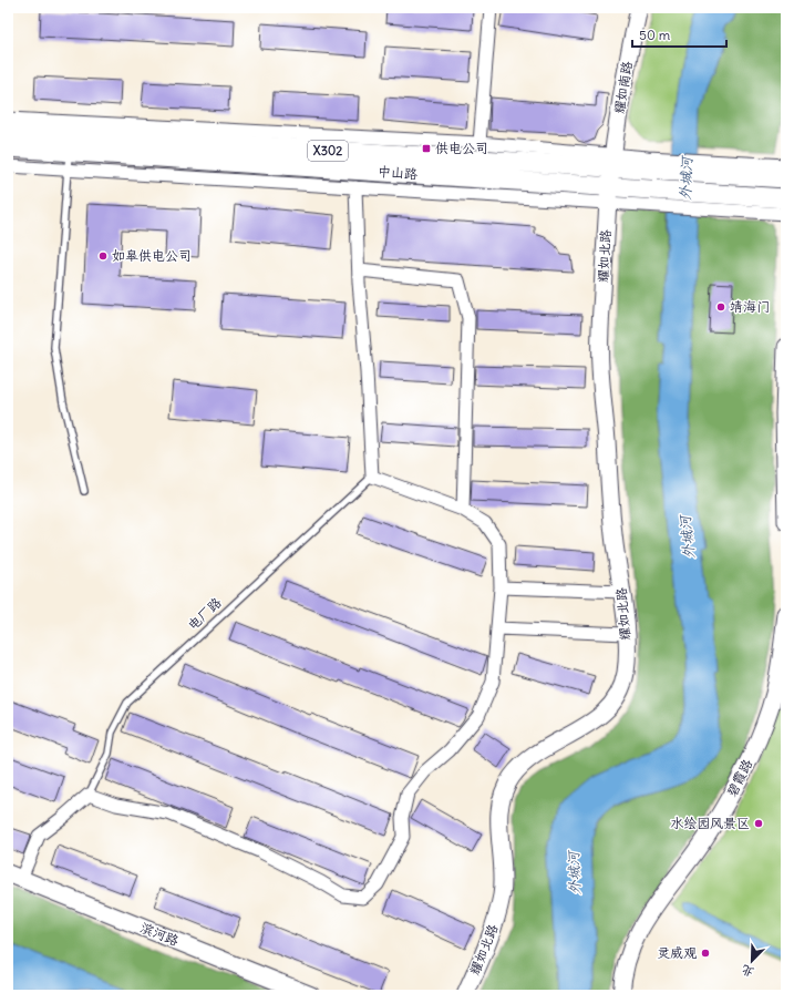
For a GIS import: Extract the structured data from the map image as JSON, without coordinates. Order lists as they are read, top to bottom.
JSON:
{
  "streets": {
    "main road": ["X302", "中山路"],
    "street": [
      "耀如南路",
      "耀如北路",
      "碧霞路",
      "滨河路"
    ],
    "lane": ["电厂路"]
  },
  "crossings": [
    ["耀如南路", "中山路"],
    ["耀如南路", "耀如北路"],
    ["中山路", "耀如北路"]
  ],
  "water": ["外城河"],
  "places": {
    "transit": ["供电公司"],
    "other": [
      "如皋供电公司",
      "靖海门",
      "水绘园风景区",
      "灵威观"
    ]
  },
  "scale_bar": "50 m",
  "north": "bottom left"
}
